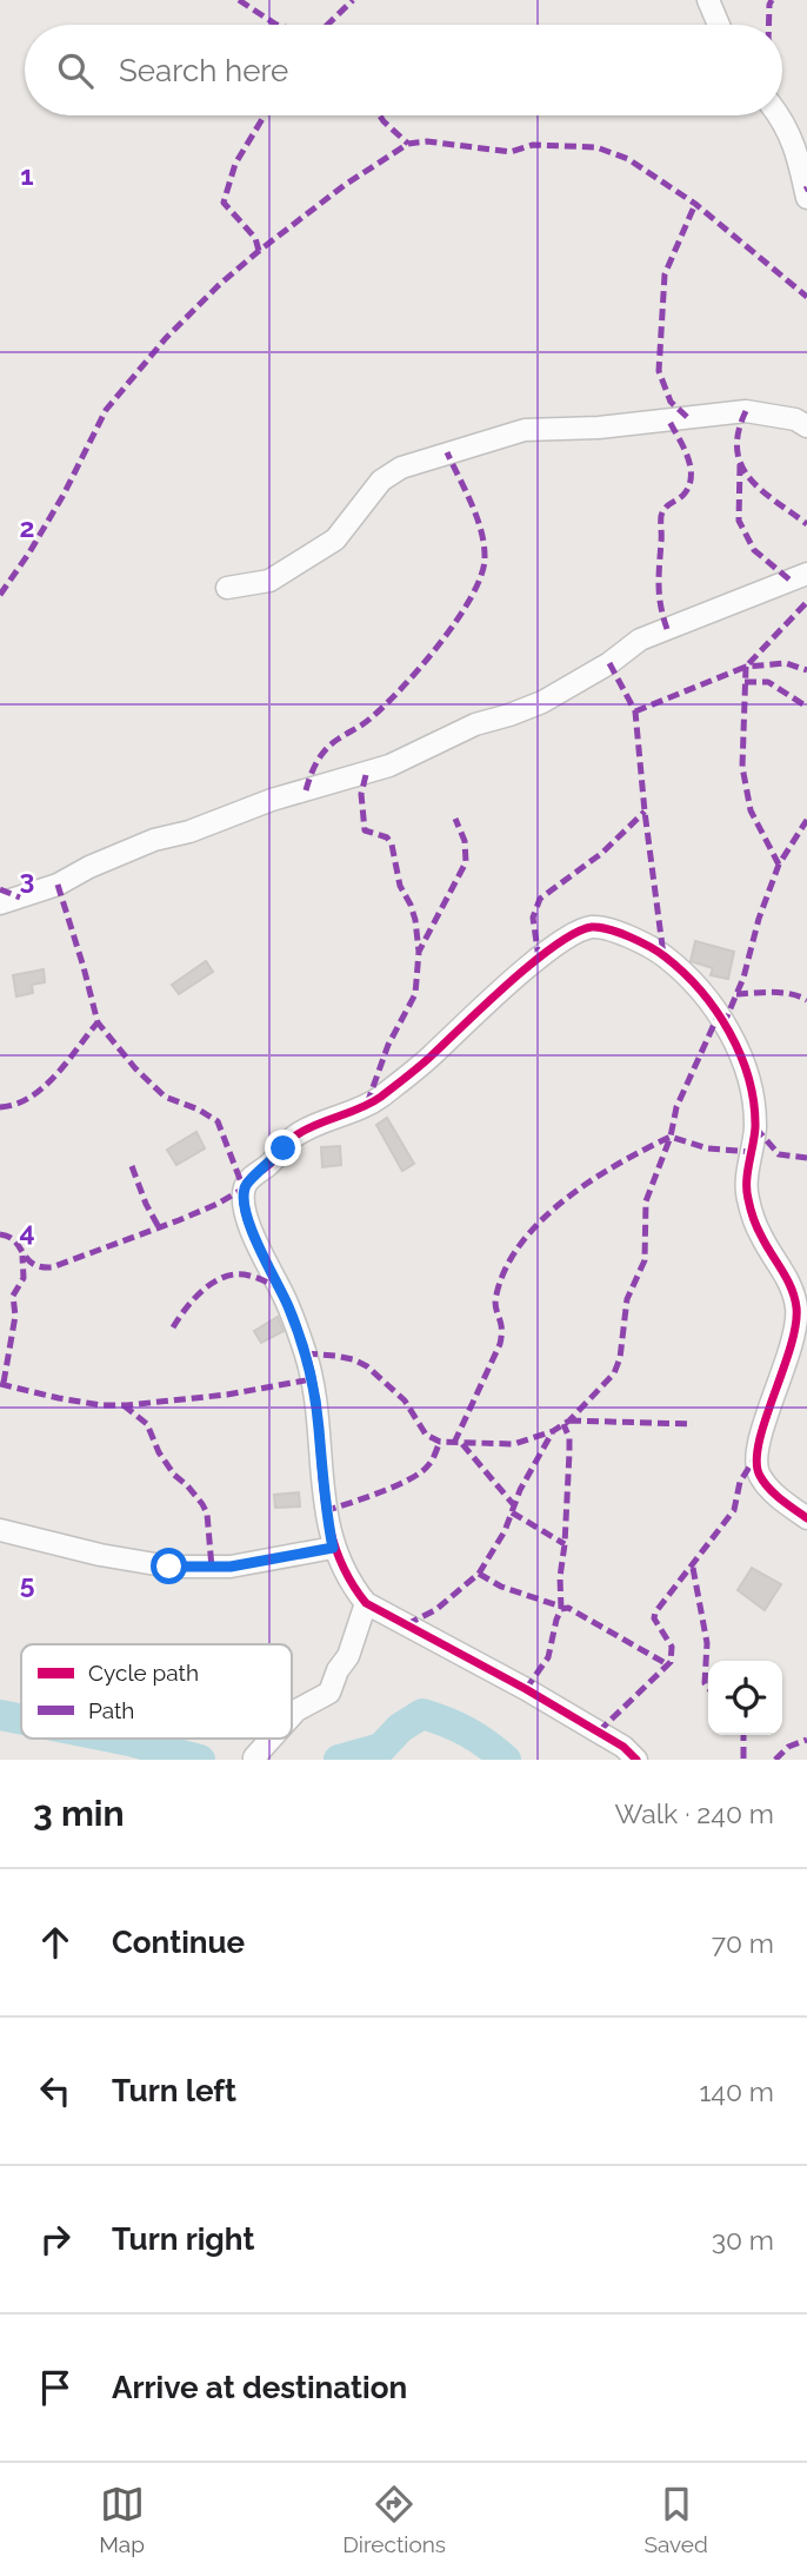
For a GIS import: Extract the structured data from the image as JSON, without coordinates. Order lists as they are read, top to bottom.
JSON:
{
  "legend": ["Cycle path", "Path"],
  "page": {
    "search": "Search here",
    "heading": ["3 min", "Walk · 240 m"],
    "list": [
      ["Continue", "70 m"],
      ["Turn left", "140 m"],
      ["Turn right", "30 m"],
      "Arrive at destination"
    ],
    "nav": ["Map", "Directions", "Saved"]
  },
  "grid": {
    "rows": [
      "1",
      "2",
      "3",
      "4",
      "5"
    ]
  }
}
